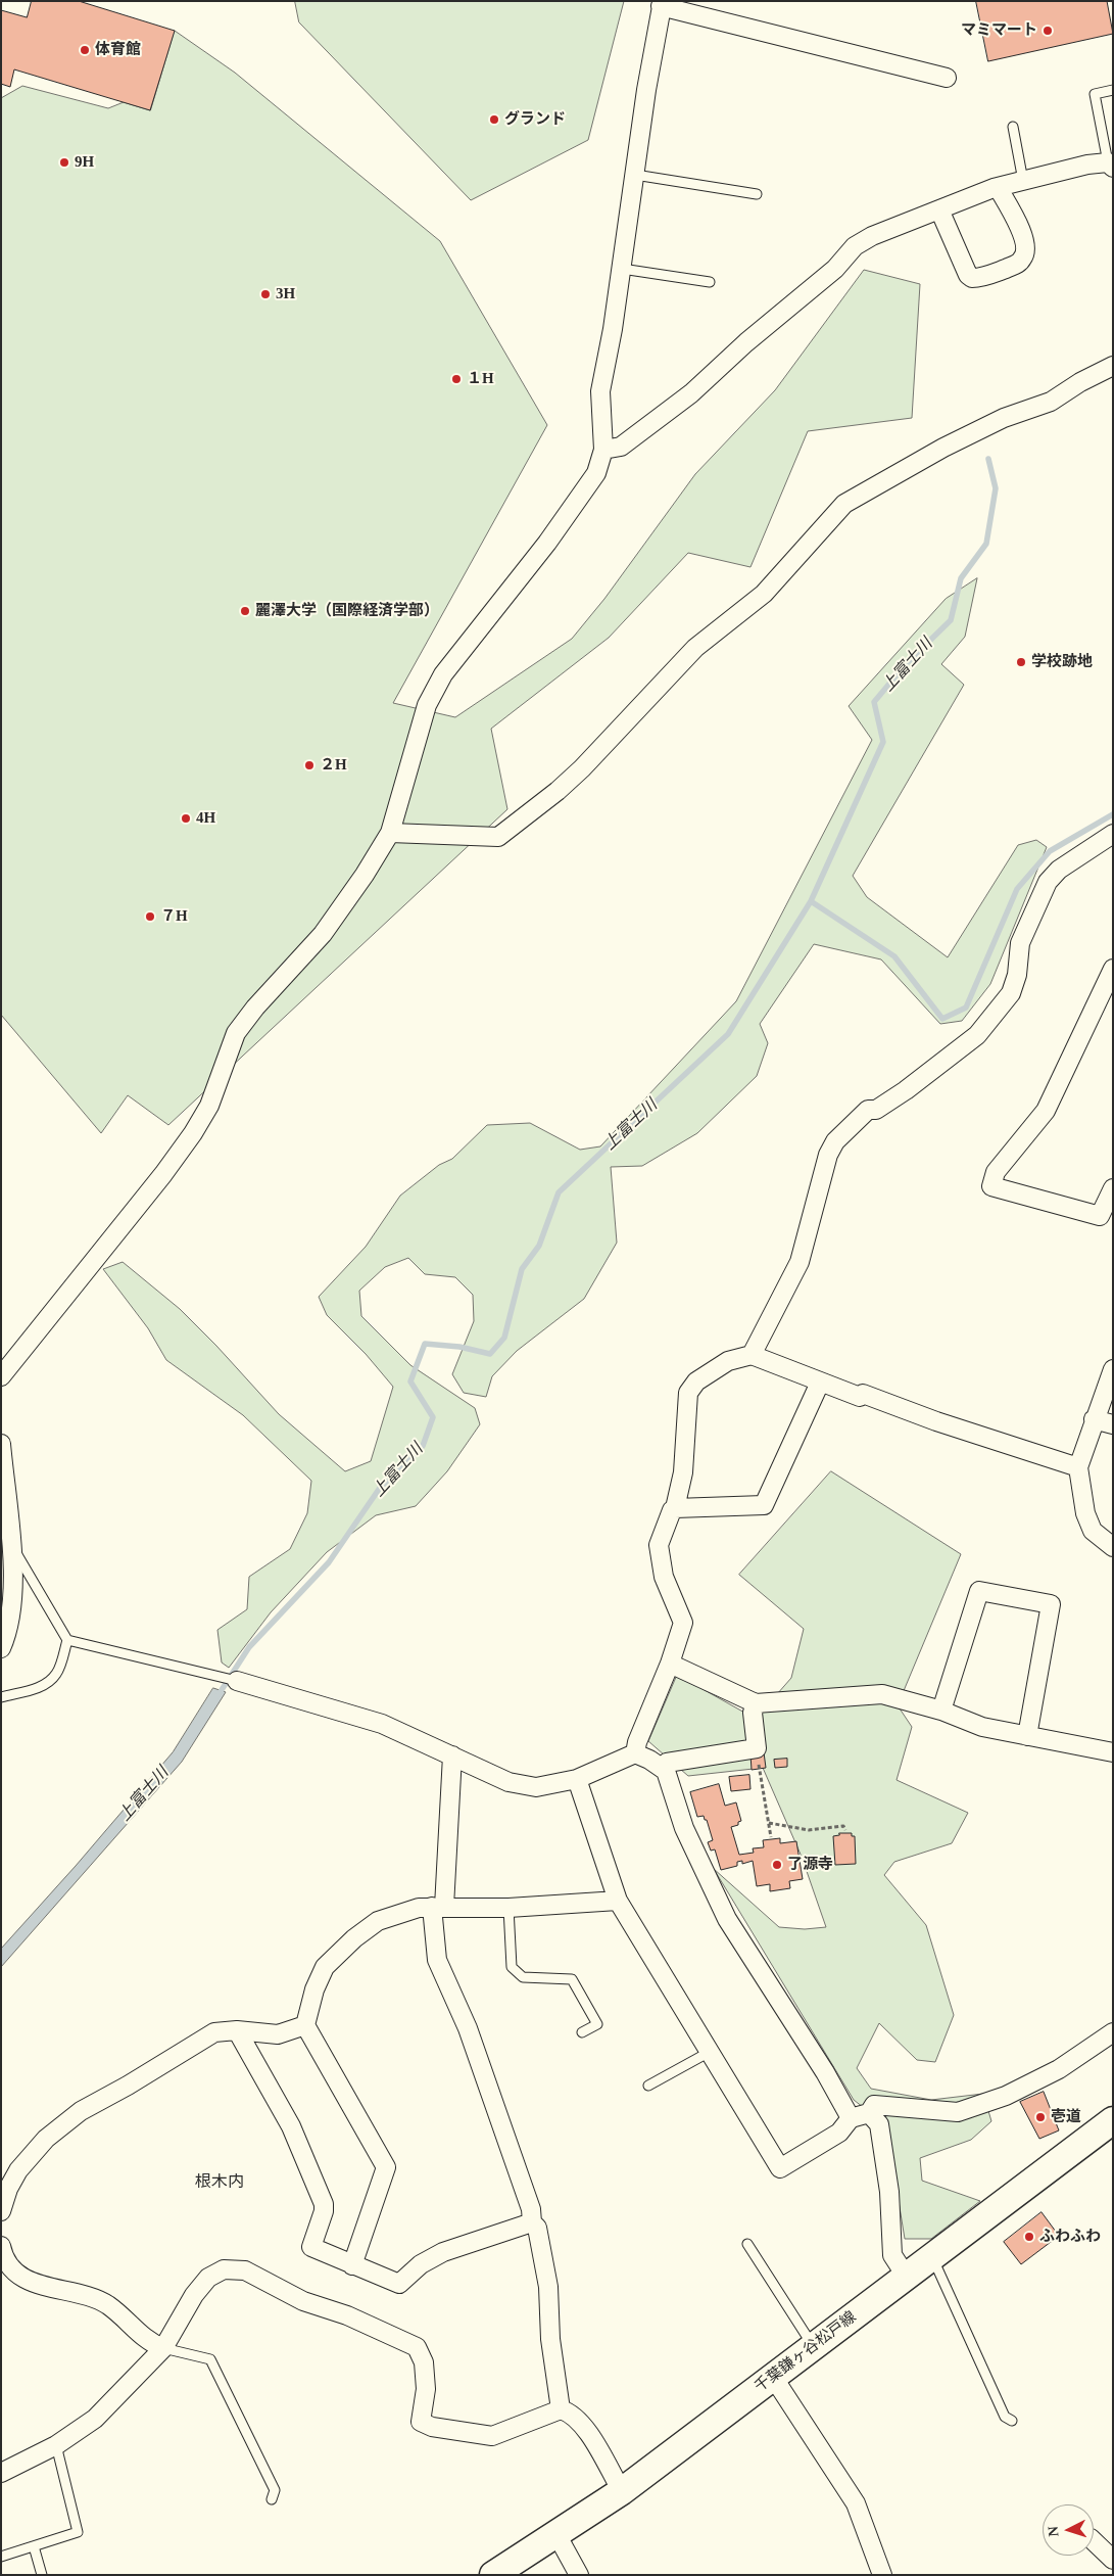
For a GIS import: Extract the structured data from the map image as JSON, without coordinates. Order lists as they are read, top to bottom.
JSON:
{
  "streets": {
    "main road": ["千葉鎌ヶ谷松戸線"]
  },
  "districts": ["根木内"],
  "water": ["上富士川"],
  "places": [
    "マミマート",
    "体育館",
    "グランド",
    "9H",
    "3H",
    "１H",
    "麗澤大学（国際経済学部）",
    "学校跡地",
    "２H",
    "4H",
    "７H",
    "了源寺",
    "壱道",
    "ふわふわ"
  ],
  "north": "left"
}
